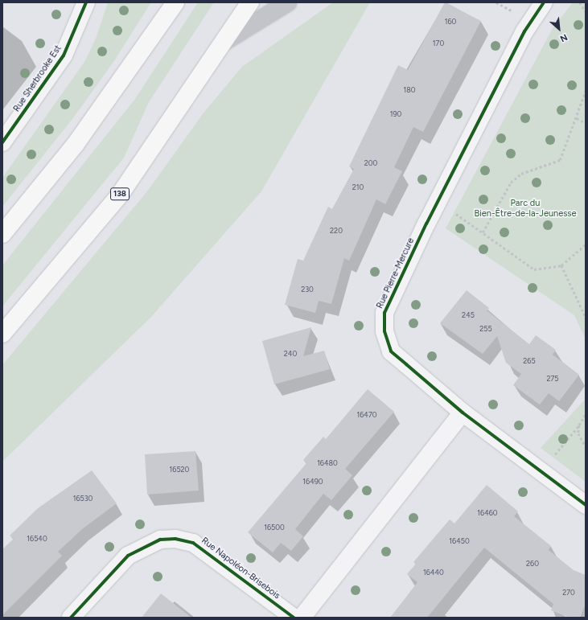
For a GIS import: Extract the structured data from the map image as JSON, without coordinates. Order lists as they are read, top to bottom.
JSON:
{
  "streets": {
    "main road": ["138"],
    "street": ["Rue Sherbrooke Est", "Rue Pierre-Mercure", "Rue Napoléon-Brisebois"]
  },
  "parks": ["Parc du Bien-Être-de-la-Jeunesse"],
  "house_numbers": [
    "160",
    "170",
    "180",
    "190",
    "200",
    "210",
    "220",
    "230",
    "245",
    "255",
    "240",
    "265",
    "275",
    "16470",
    "16480",
    "16520",
    "16490",
    "16530",
    "16460",
    "16500",
    "16540",
    "16450",
    "260",
    "16440",
    "270"
  ],
  "north": "bottom right"
}
